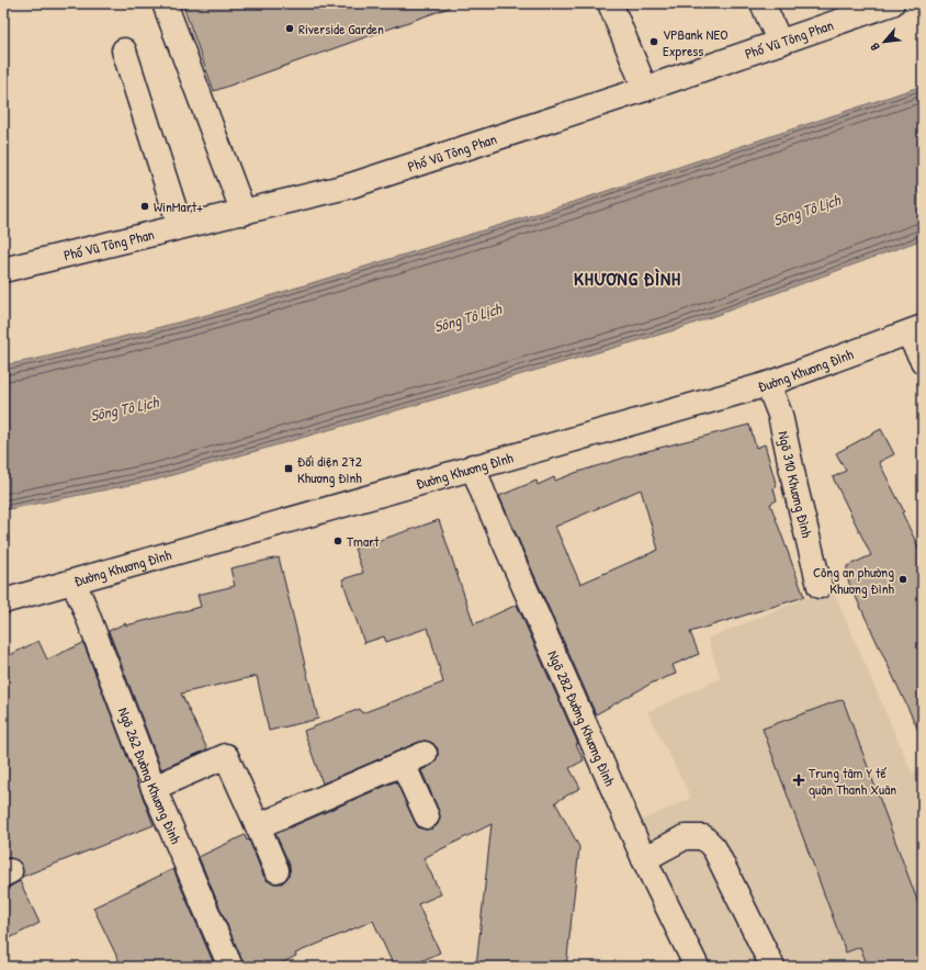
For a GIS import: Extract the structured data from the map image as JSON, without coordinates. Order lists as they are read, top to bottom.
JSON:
{
  "streets": {
    "main road": [
      "Phố Vũ Tông Phan",
      "Đường Khương Đình",
      "Ngõ 310 Khương Đình",
      "Ngõ 282 Đường Khương Đình",
      "Ngõ 262 Đường Khương Đình"
    ]
  },
  "crossings": [
    ["Đường Khương Đình", "Ngõ 310 Khương Đình"],
    ["Đường Khương Đình", "Ngõ 282 Đường Khương Đình"],
    ["Đường Khương Đình", "Ngõ 262 Đường Khương Đình"]
  ],
  "districts": ["KHƯƠNG ĐÌNH"],
  "water": ["Sông Tô Lịch"],
  "places": {
    "other": [
      "Riverside Garden",
      "VPBank NEO Express",
      "WinMart+",
      "Tmart",
      "Công an phường Khương Đình"
    ],
    "transit": ["Đối diện 272 Khương Đình"],
    "health": ["Trung tâm Y tế quận Thanh Xuân"]
  },
  "north": "bottom left"
}
